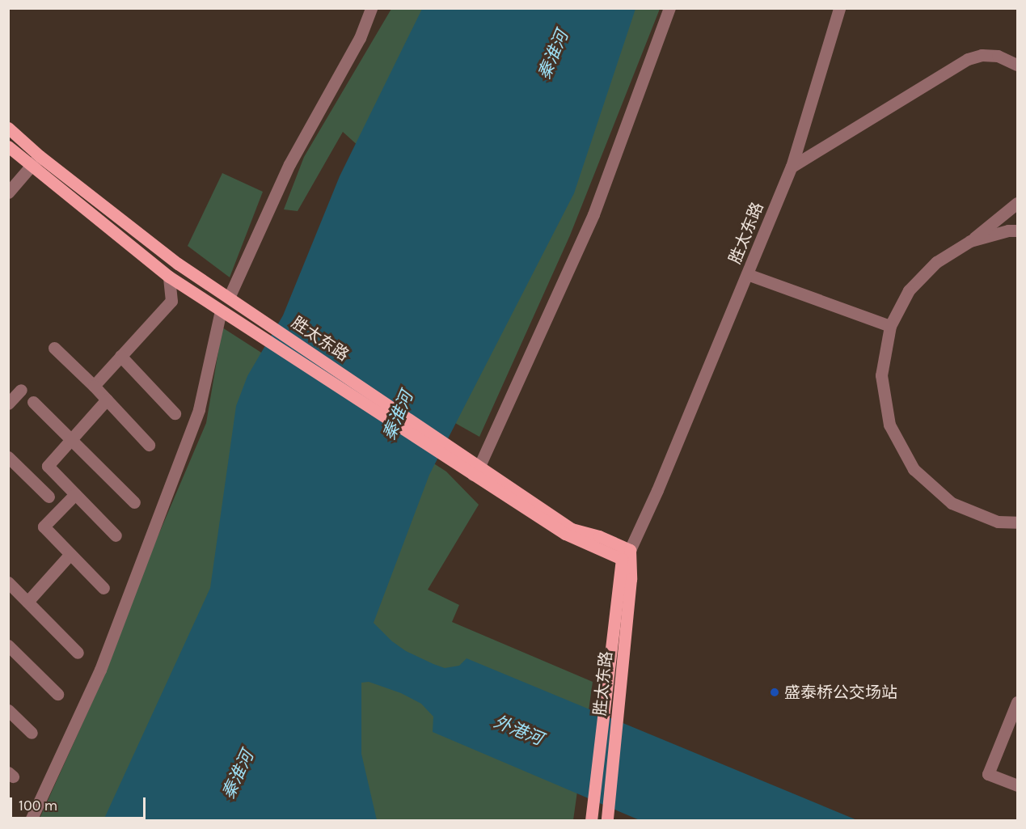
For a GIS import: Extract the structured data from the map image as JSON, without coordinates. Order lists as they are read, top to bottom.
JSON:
{
  "streets": {
    "main road": ["胜太东路"]
  },
  "water": ["秦淮河", "外港河"],
  "places": ["盛泰桥公交场站"],
  "scale_bar": "100 m"
}
